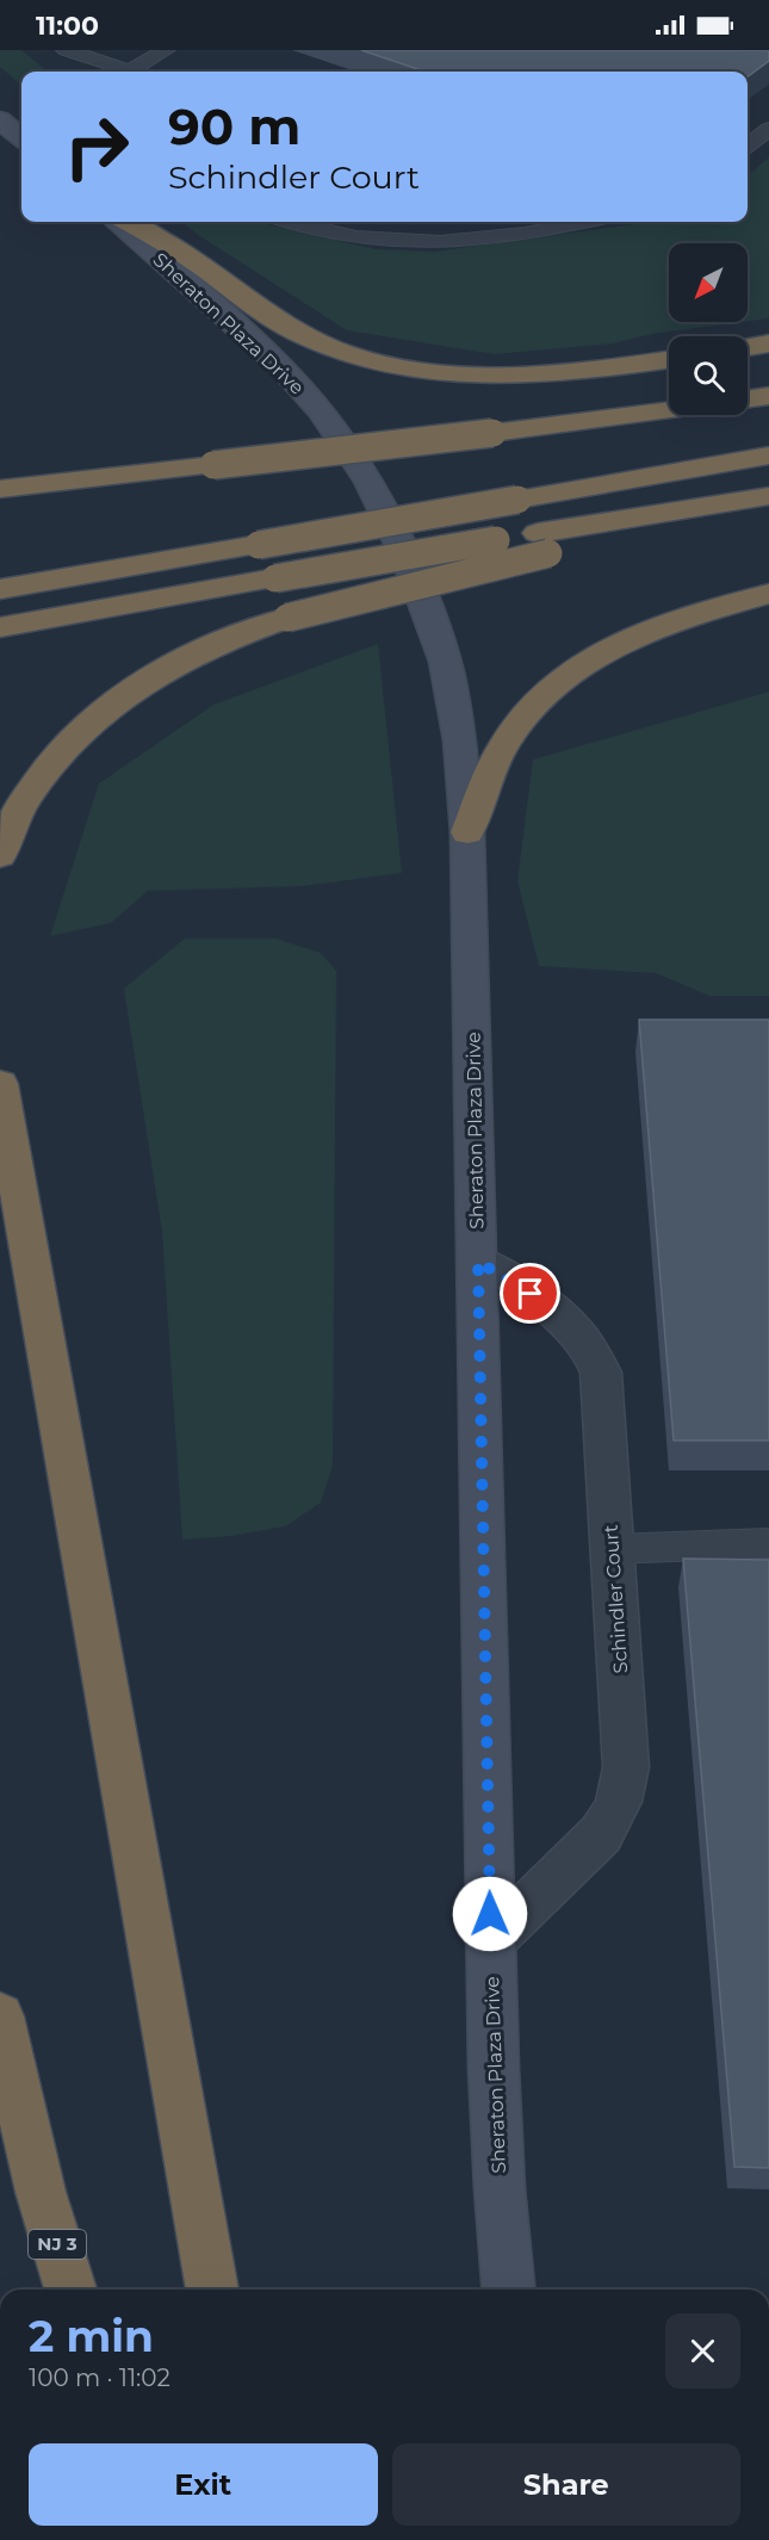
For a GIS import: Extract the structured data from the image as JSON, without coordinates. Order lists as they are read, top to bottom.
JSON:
{
  "streets": {
    "highway": ["NJ 3"],
    "street": ["Sheraton Plaza Drive", "Schindler Court"]
  },
  "crossings": [
    ["Sheraton Plaza Drive", "Schindler Court"]
  ],
  "north": "bottom left",
  "page": {
    "status": "11:00",
    "turn": ["90 m", "Schindler Court"],
    "heading": ["2 min", "100 m · 11:02"],
    "buttons": ["Exit", "Share"]
  }
}
